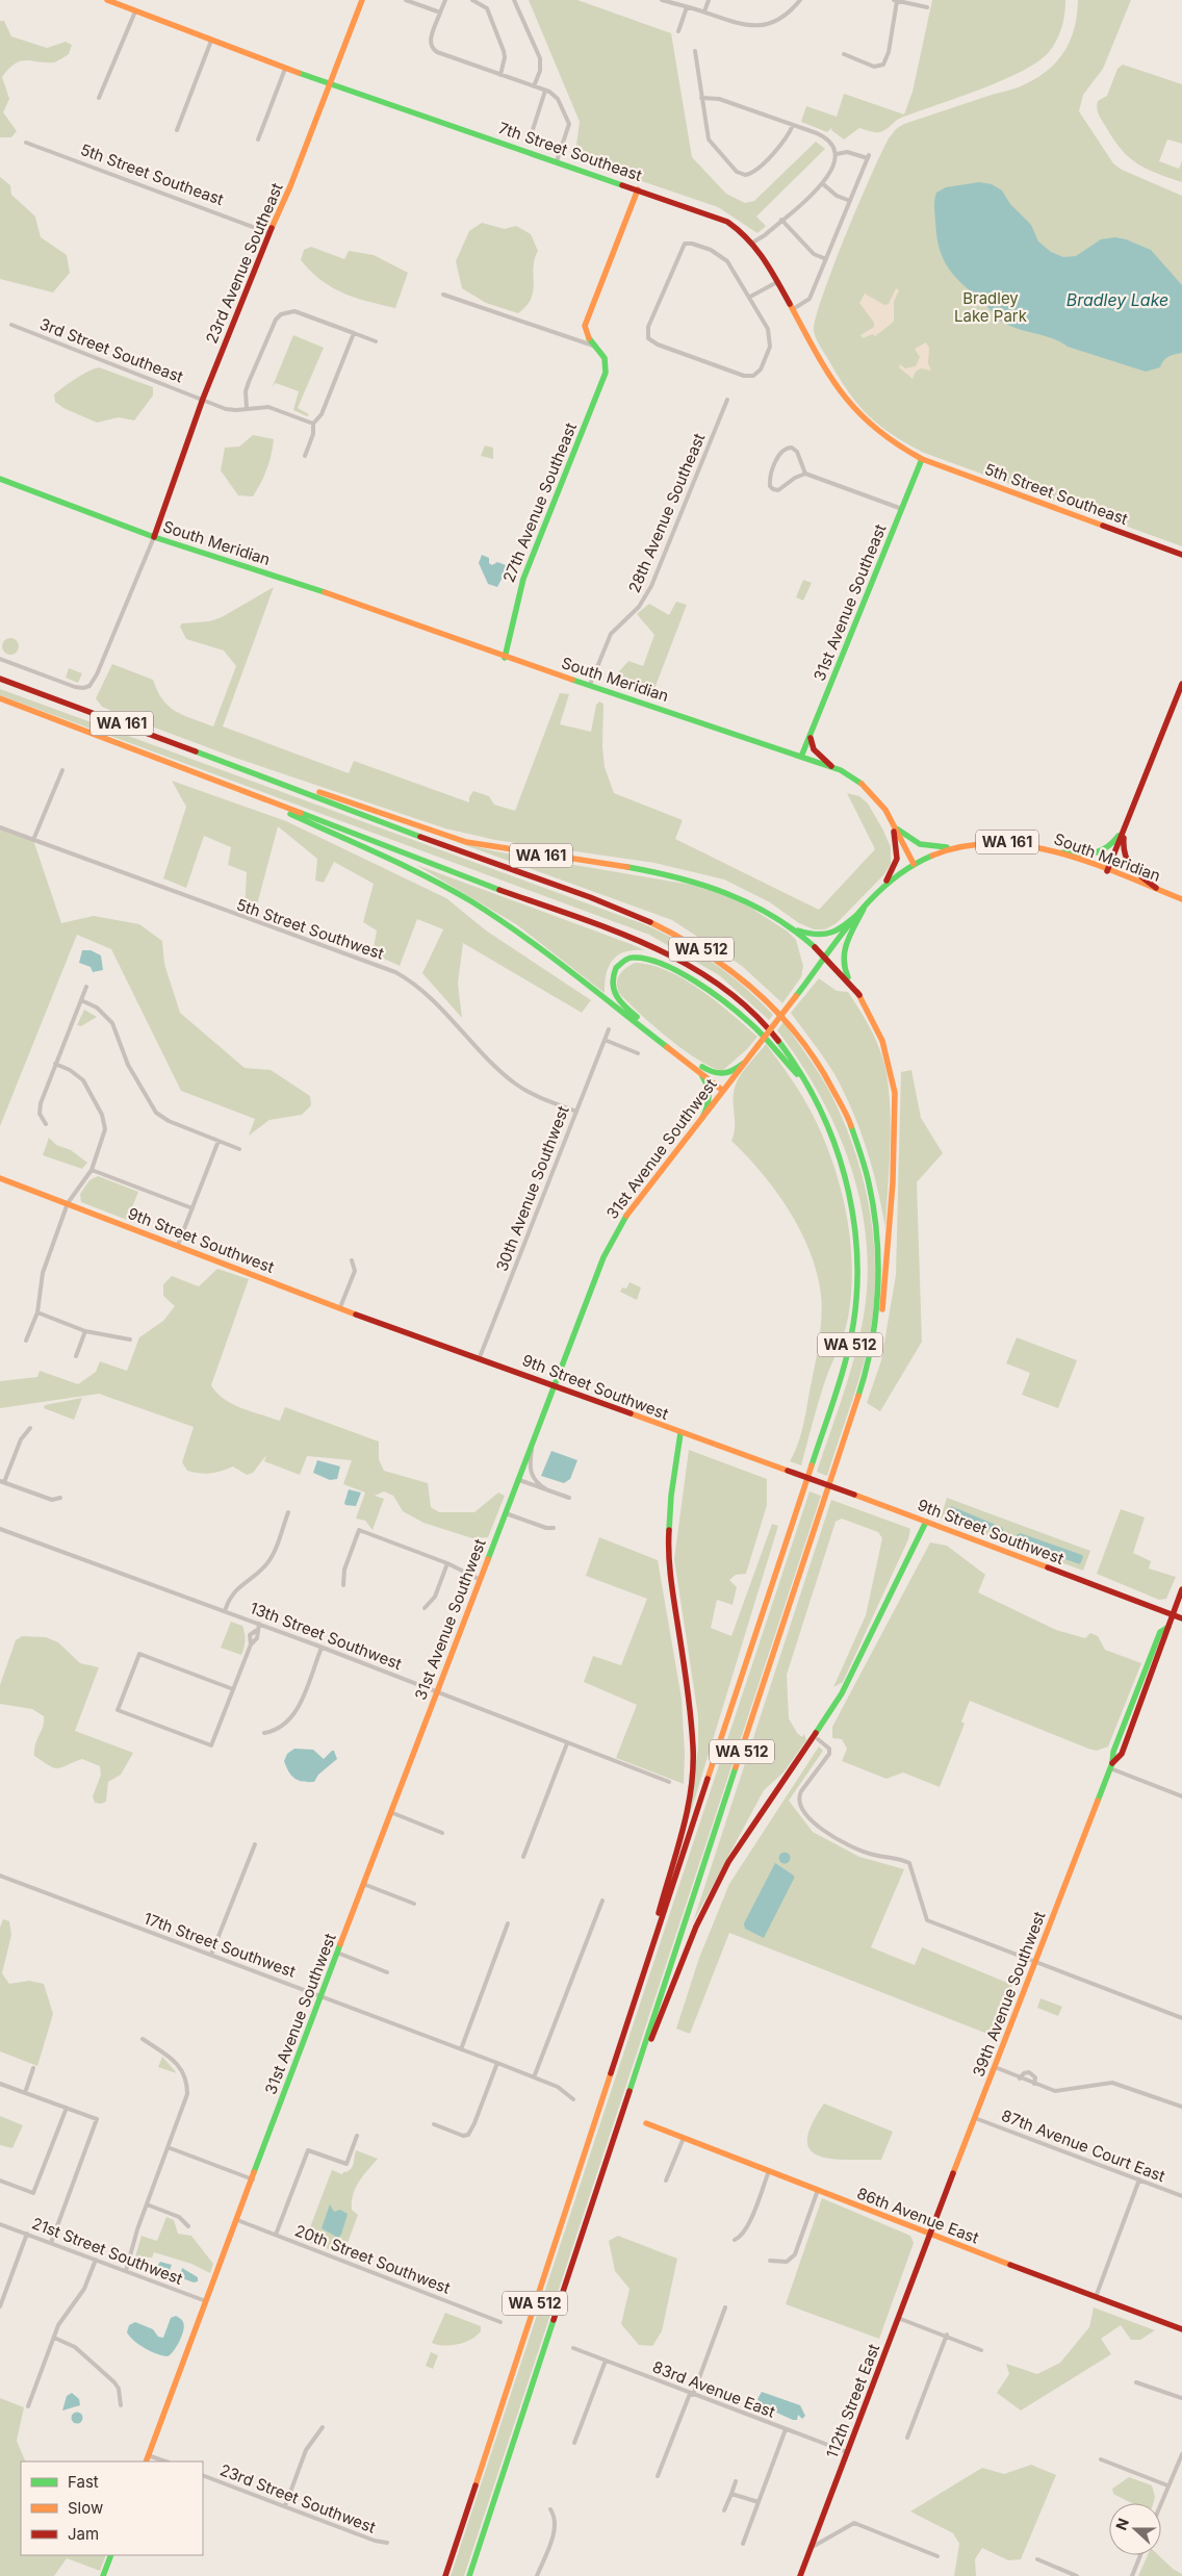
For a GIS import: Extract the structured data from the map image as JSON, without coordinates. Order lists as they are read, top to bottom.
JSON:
{
  "streets": {
    "main road": [
      "7th Street Southeast",
      "5th Street Southeast",
      "23rd Avenue Southeast",
      "27th Avenue Southeast",
      "South Meridian",
      "31st Avenue Southeast",
      "WA 161",
      "WA 512",
      "31st Avenue Southwest",
      "9th Street Southwest",
      "39th Avenue Southwest",
      "86th Avenue East",
      "112th Street East"
    ],
    "street": [
      "3rd Street Southeast",
      "28th Avenue Southeast",
      "5th Street Southwest",
      "30th Avenue Southwest",
      "13th Street Southwest",
      "17th Street Southwest",
      "87th Avenue Court East",
      "21st Street Southwest",
      "20th Street Southwest",
      "83rd Avenue East",
      "23rd Street Southwest"
    ]
  },
  "crossings": [
    ["7th Street Southeast", "5th Street Southeast"],
    ["7th Street Southeast", "23rd Avenue Southeast"],
    ["7th Street Southeast", "31st Avenue Southeast"],
    ["5th Street Southeast", "23rd Avenue Southeast"],
    ["5th Street Southeast", "31st Avenue Southeast"],
    ["23rd Avenue Southeast", "3rd Street Southeast"],
    ["23rd Avenue Southeast", "South Meridian"],
    ["27th Avenue Southeast", "South Meridian"],
    ["28th Avenue Southeast", "South Meridian"],
    ["South Meridian", "31st Avenue Southeast"],
    ["South Meridian", "31st Avenue Southwest"],
    ["WA 161", "WA 512"],
    ["WA 161", "31st Avenue Southwest"],
    ["5th Street Southwest", "30th Avenue Southwest"],
    ["31st Avenue Southwest", "9th Street Southwest"],
    ["31st Avenue Southwest", "13th Street Southwest"],
    ["31st Avenue Southwest", "17th Street Southwest"],
    ["31st Avenue Southwest", "21st Street Southwest"],
    ["31st Avenue Southwest", "20th Street Southwest"],
    ["30th Avenue Southwest", "9th Street Southwest"],
    ["9th Street Southwest", "39th Avenue Southwest"],
    ["39th Avenue Southwest", "87th Avenue Court East"],
    ["39th Avenue Southwest", "86th Avenue East"],
    ["39th Avenue Southwest", "112th Street East"],
    ["86th Avenue East", "112th Street East"],
    ["83rd Avenue East", "112th Street East"]
  ],
  "water": ["Bradley Lake"],
  "parks": ["Bradley Lake Park"],
  "legend": ["Fast", "Slow", "Jam"],
  "north": "left"
}
